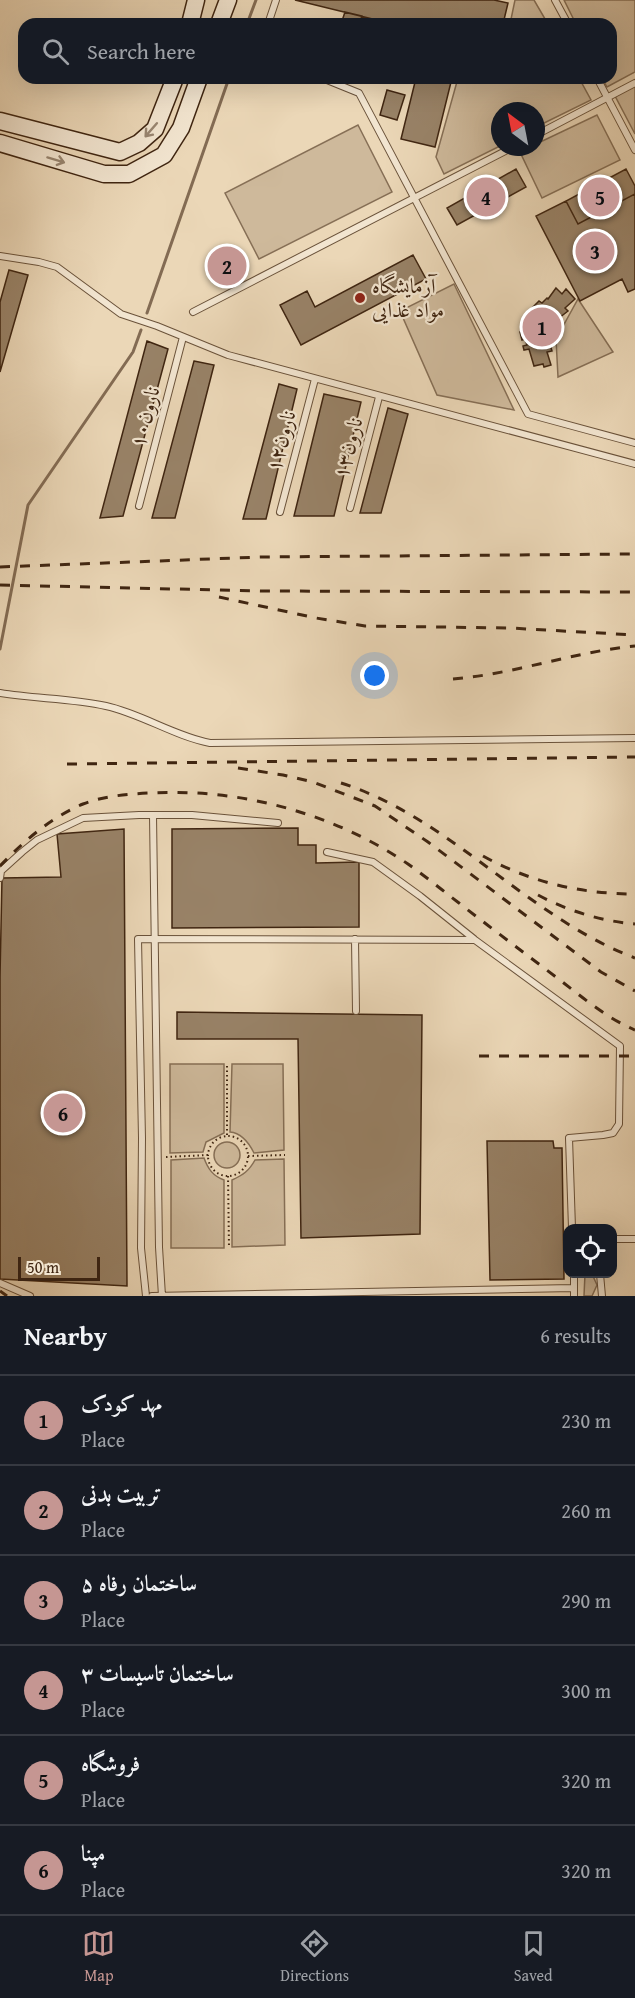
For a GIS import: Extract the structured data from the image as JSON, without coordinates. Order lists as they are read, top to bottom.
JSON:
{
  "streets": {
    "lane": ["نارون۱۰", "نارون۱۲", "نارون۱۳"]
  },
  "places": ["آزمایشگاه مواد غذایی"],
  "scale_bar": "50 m",
  "north": "top left",
  "page": {
    "search": "Search here",
    "pins": [
      "4",
      "5",
      "3",
      "2",
      "1",
      "6"
    ],
    "scale": "50 m",
    "heading": ["Nearby", "6 results"],
    "list": [
      {
        "mark": "1",
        "name": "مهد کودک",
        "note": "Place",
        "value": "230 m"
      },
      {
        "mark": "2",
        "name": "تربیت بدنی",
        "note": "Place",
        "value": "260 m"
      },
      {
        "mark": "3",
        "name": "۵ ساختمان رفاه",
        "note": "Place",
        "value": "290 m"
      },
      {
        "mark": "4",
        "name": "۳ ساختمان تاسیسات",
        "note": "Place",
        "value": "300 m"
      },
      {
        "mark": "5",
        "name": "فروشگاه",
        "note": "Place",
        "value": "320 m"
      },
      {
        "mark": "6",
        "name": "مپنا",
        "note": "Place",
        "value": "320 m"
      }
    ],
    "nav": ["Map", "Directions", "Saved"]
  }
}
